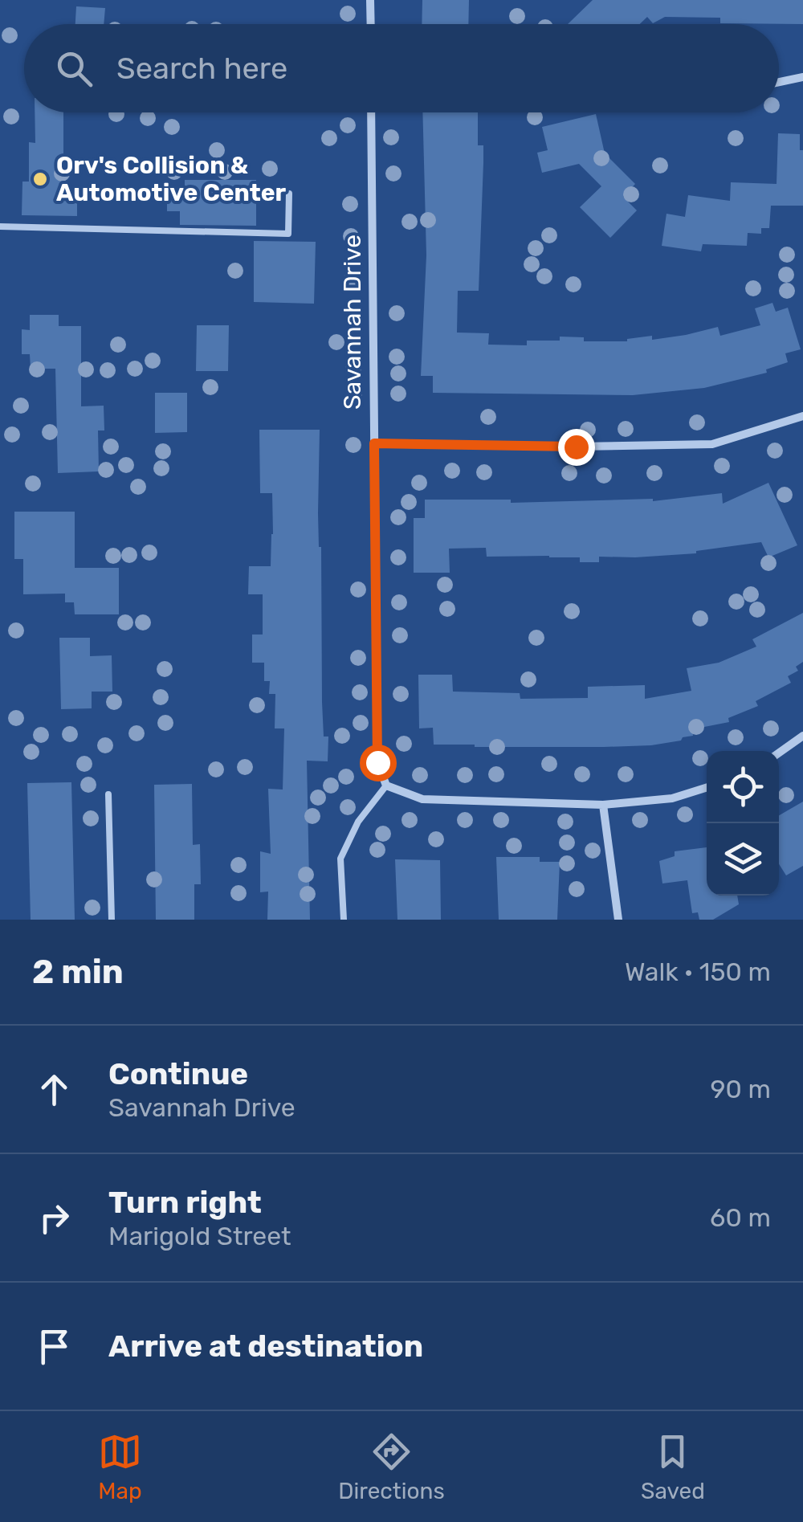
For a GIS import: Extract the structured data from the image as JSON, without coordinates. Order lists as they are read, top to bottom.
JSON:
{
  "streets": {
    "street": ["Savannah Drive"]
  },
  "places": ["Orv's Collision & Automotive Center"],
  "page": {
    "search": "Search here",
    "heading": ["2 min", "Walk · 150 m"],
    "list": [
      ["Continue", "Savannah Drive", "90 m"],
      ["Turn right", "Marigold Street", "60 m"],
      "Arrive at destination"
    ],
    "nav": ["Map", "Directions", "Saved"]
  }
}
